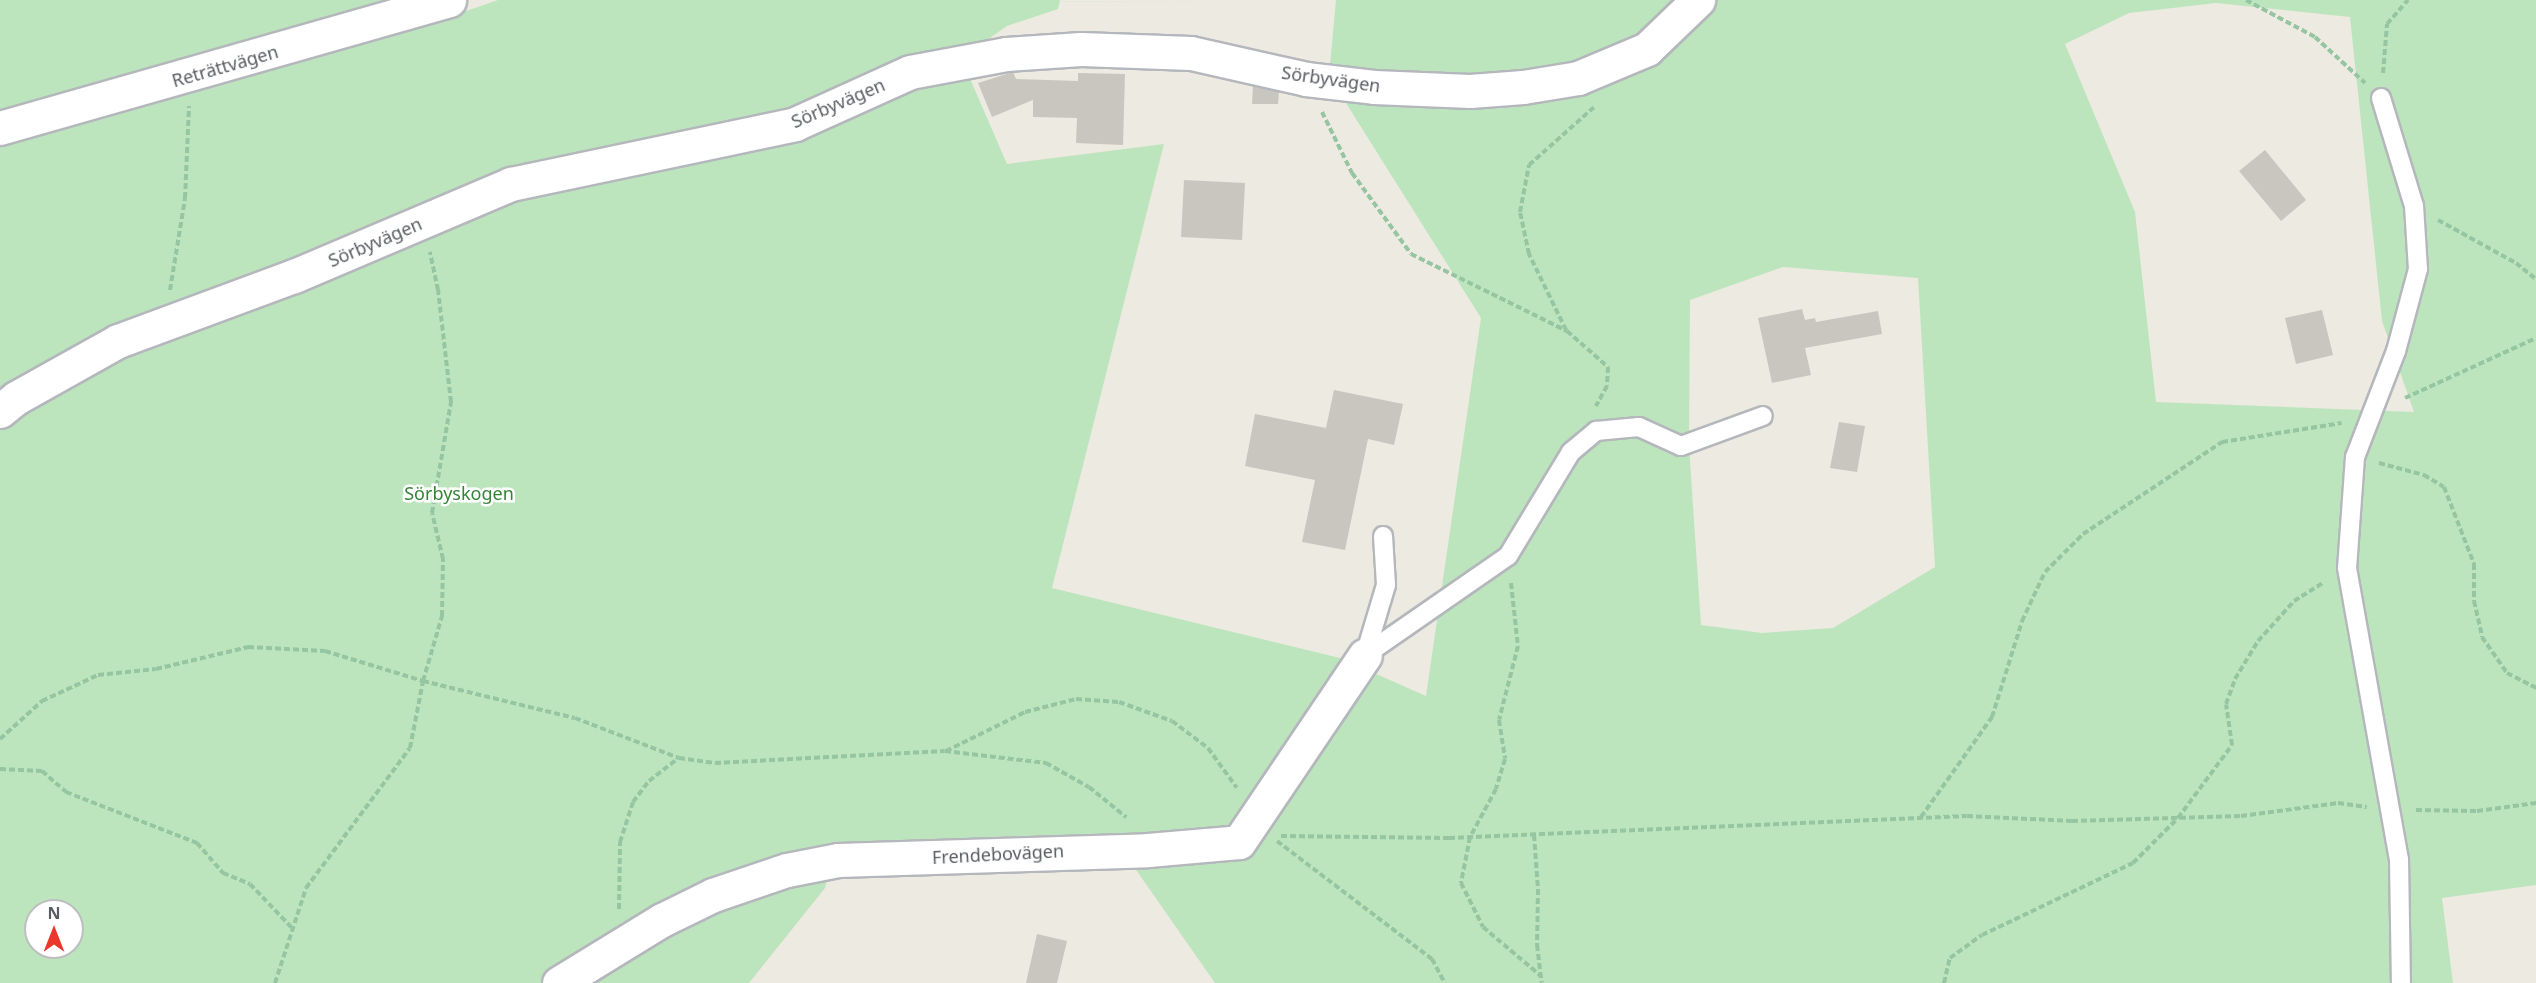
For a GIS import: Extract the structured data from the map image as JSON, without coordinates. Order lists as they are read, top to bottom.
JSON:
{
  "streets": {
    "street": ["Reträttvägen", "Sörbyvägen", "Frendebovägen"]
  },
  "parks": ["Sörbyskogen"],
  "north": "top"
}
